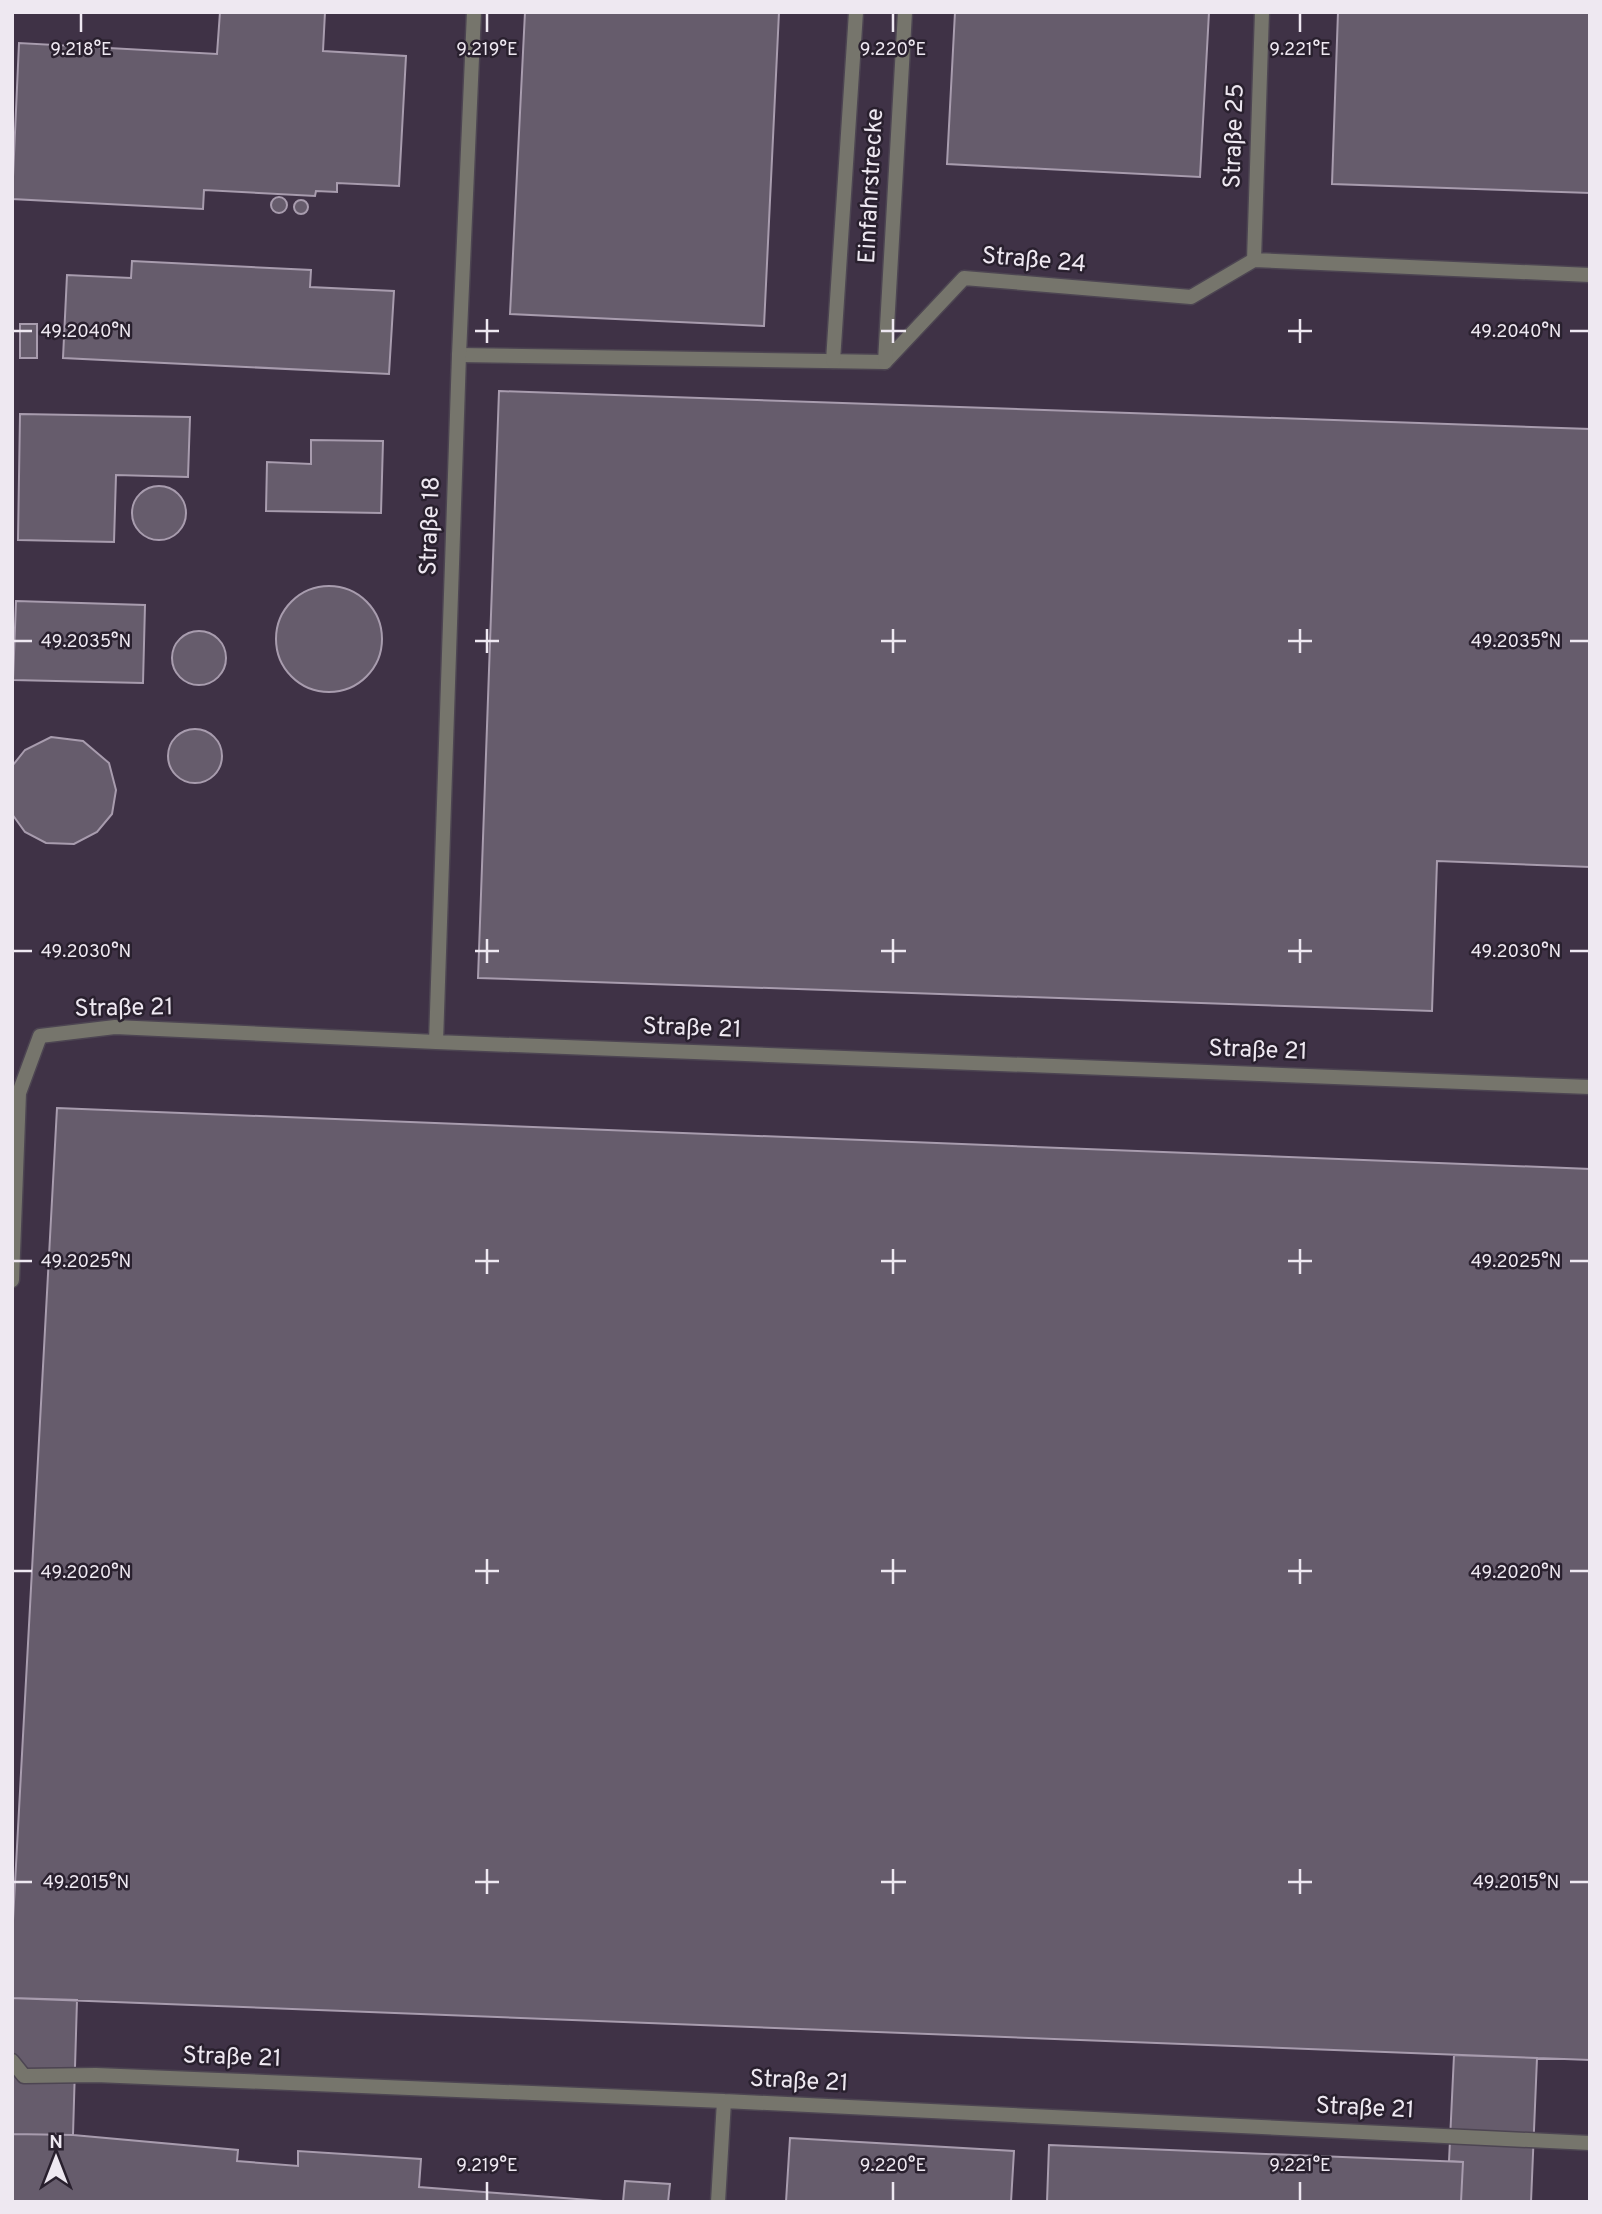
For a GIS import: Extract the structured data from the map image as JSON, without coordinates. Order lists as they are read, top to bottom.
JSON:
{
  "streets": {
    "street": [
      "Straße 25",
      "Einfahrstrecke",
      "Straße 24",
      "Straße 18",
      "Straße 21"
    ]
  },
  "crossings": [
    ["Straße 25", "Straße 24"],
    ["Einfahrstrecke", "Straße 24"],
    ["Straße 18", "Straße 21"]
  ],
  "north": "top",
  "coordinates": [
    "9.218°E",
    "9.219°E",
    "9.220°E",
    "9.221°E",
    "49.2040°N",
    "49.2035°N",
    "49.2030°N",
    "49.2025°N",
    "49.2020°N",
    "49.2015°N"
  ]
}
